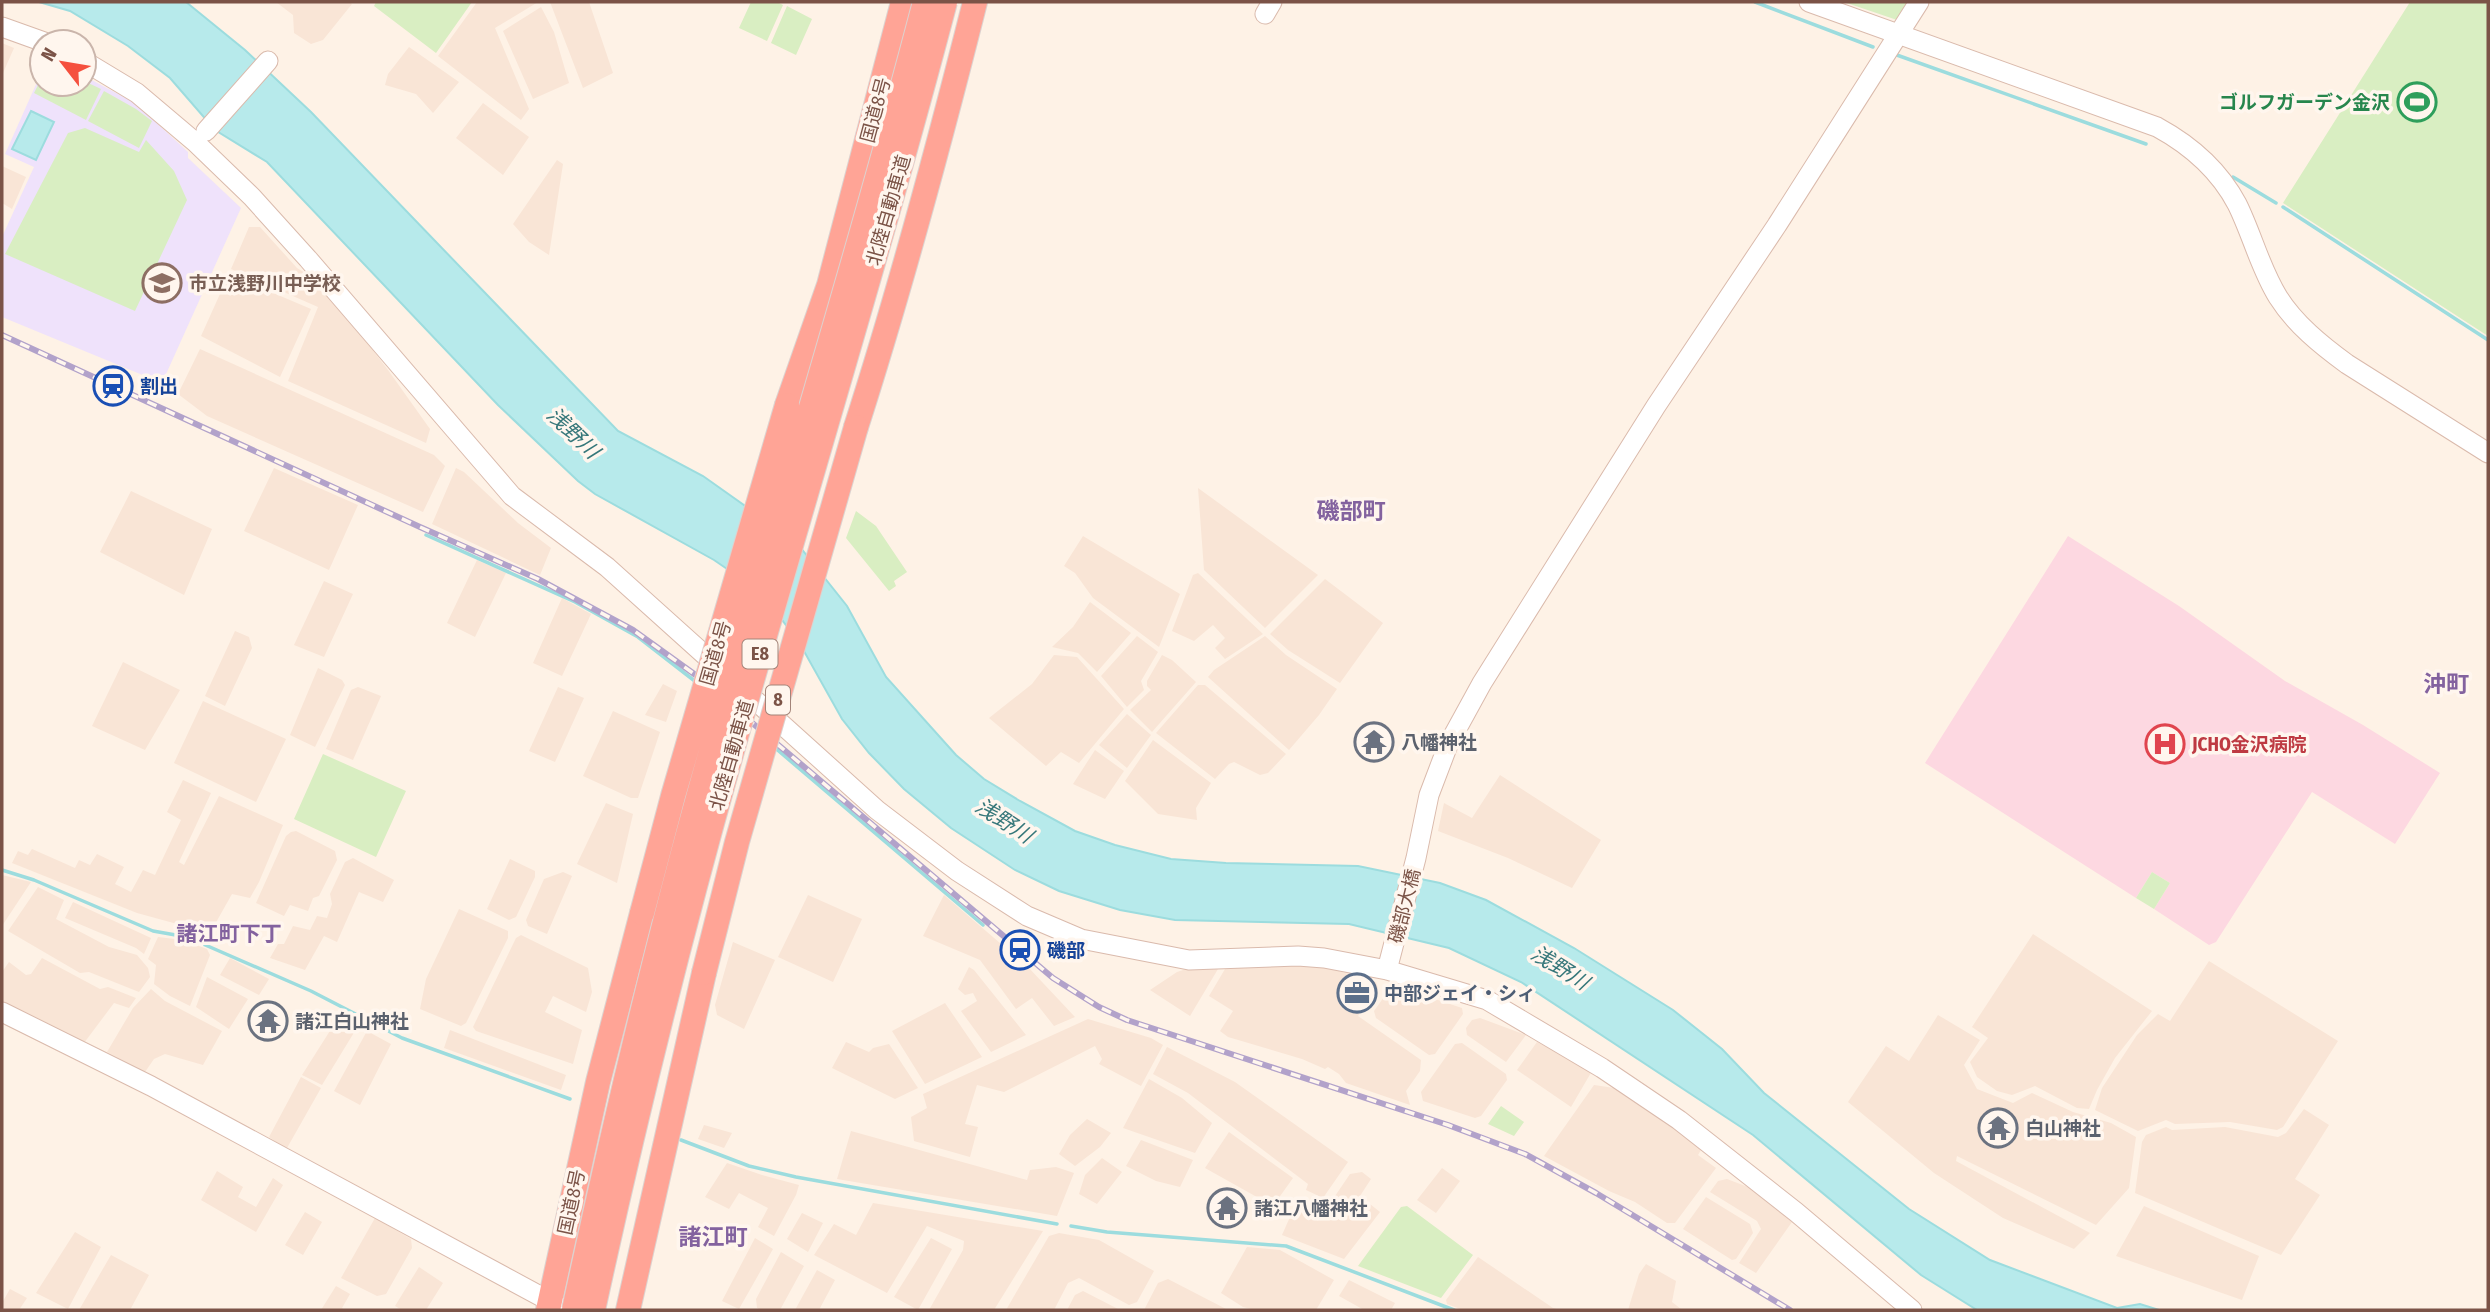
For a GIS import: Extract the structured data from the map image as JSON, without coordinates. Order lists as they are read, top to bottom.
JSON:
{
  "streets": {
    "highway": [
      "国道8号",
      "北陸自動車道",
      "E8",
      "8"
    ],
    "street": ["磯部大橋"]
  },
  "districts": [
    "磯部町",
    "沖町",
    "諸江町下丁",
    "諸江町"
  ],
  "water": ["浅野川"],
  "places": {
    "sports": ["ゴルフガーデン金沢"],
    "school or university": ["市立浅野川中学校"],
    "station": ["割出", "磯部"],
    "temple": [
      "八幡神社",
      "諸江白山神社",
      "白山神社",
      "諸江八幡神社"
    ],
    "hospital": ["JCHO金沢病院"],
    "office": ["中部ジェイ・シィ"]
  },
  "north": "top left"
}
